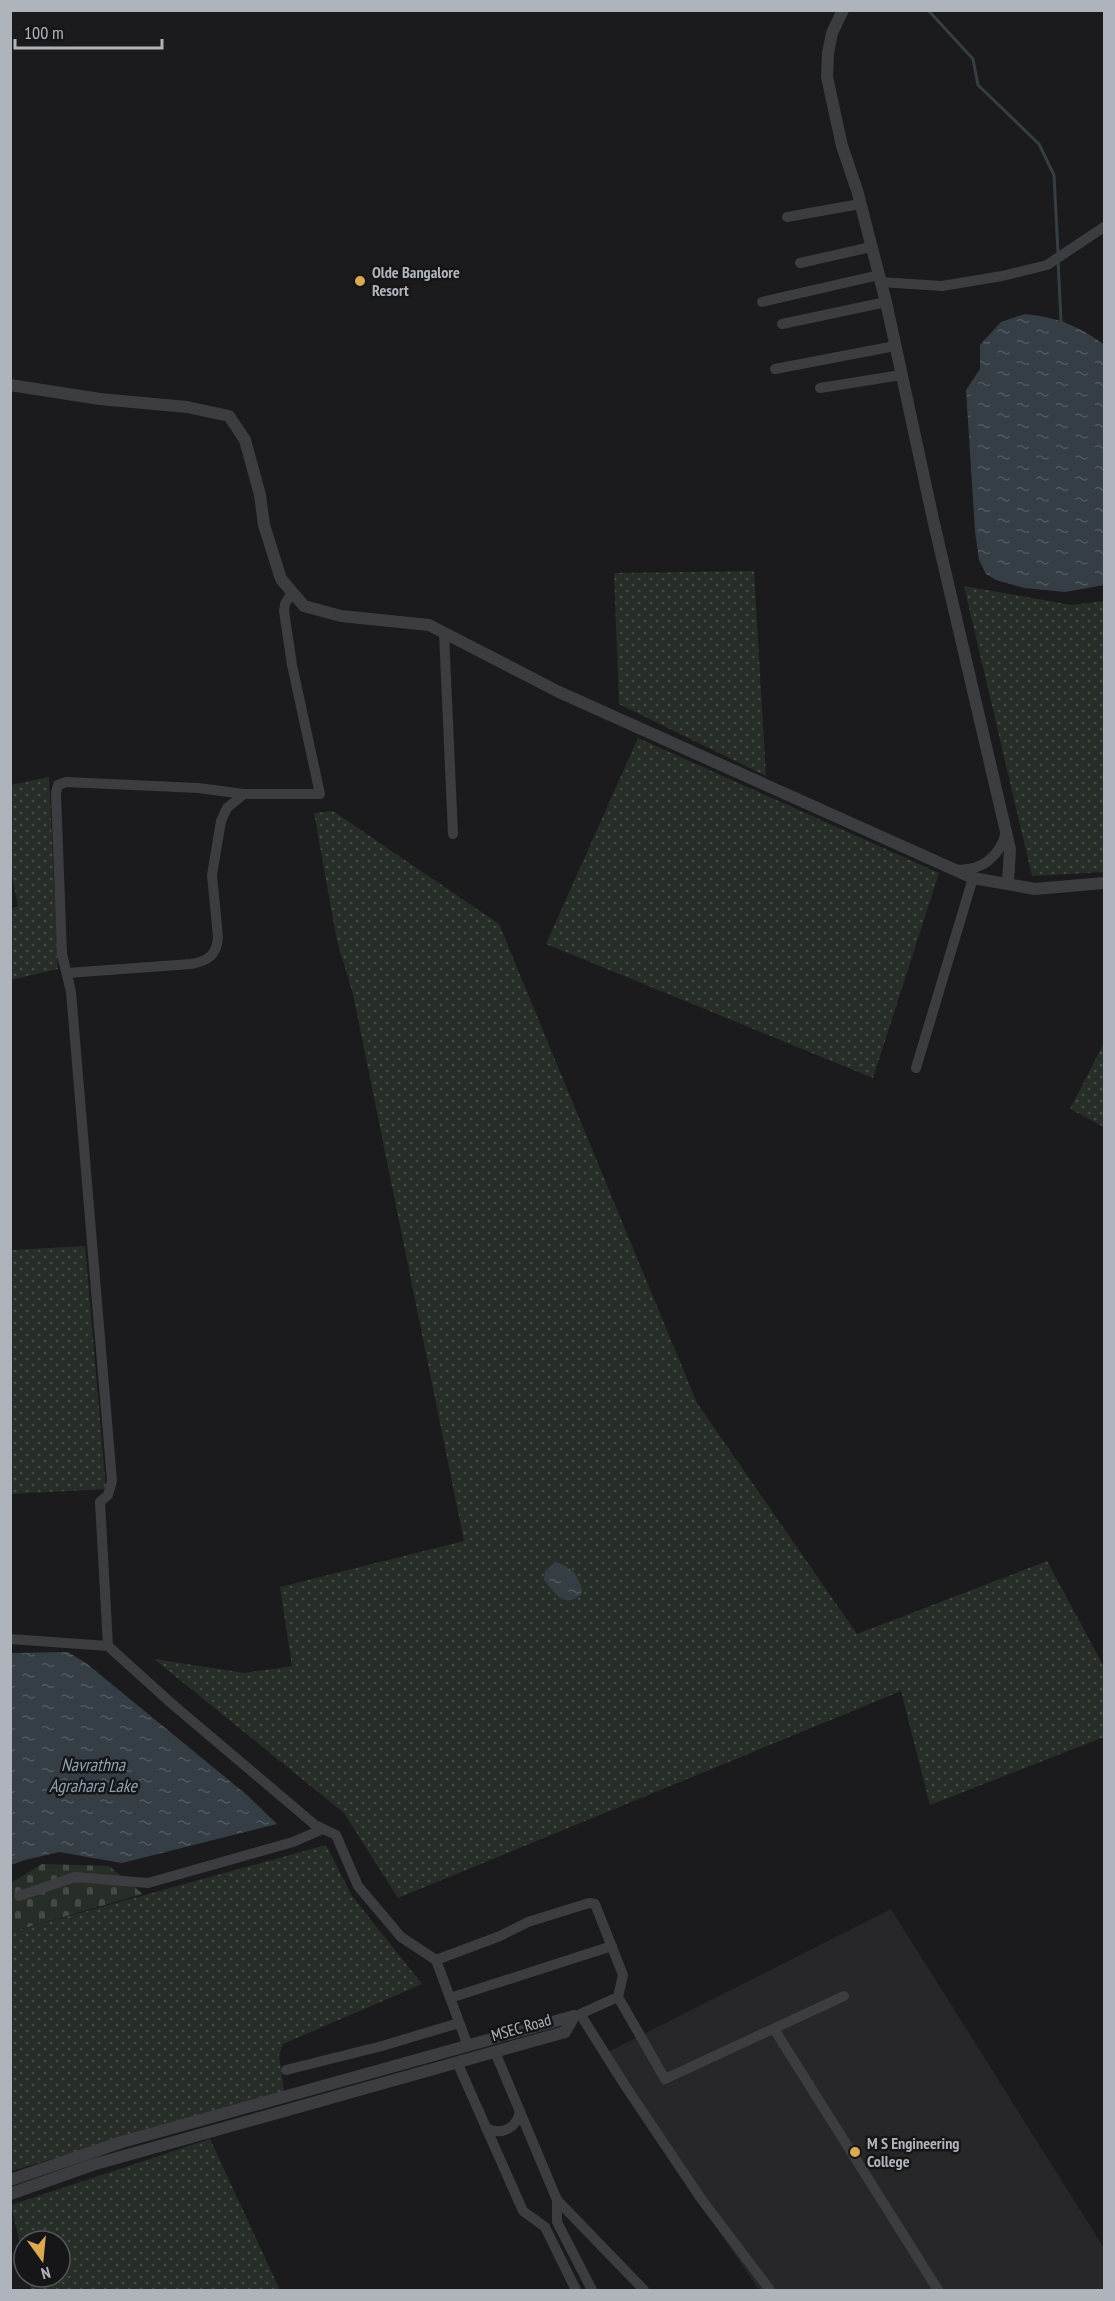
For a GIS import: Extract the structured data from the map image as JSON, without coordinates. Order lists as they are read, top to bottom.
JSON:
{
  "streets": {
    "street": ["MSEC Road"]
  },
  "water": ["Navrathna Agrahara Lake"],
  "places": ["Olde Bangalore Resort", "M S Engineering College"],
  "scale_bar": "100 m",
  "north": "bottom"
}
